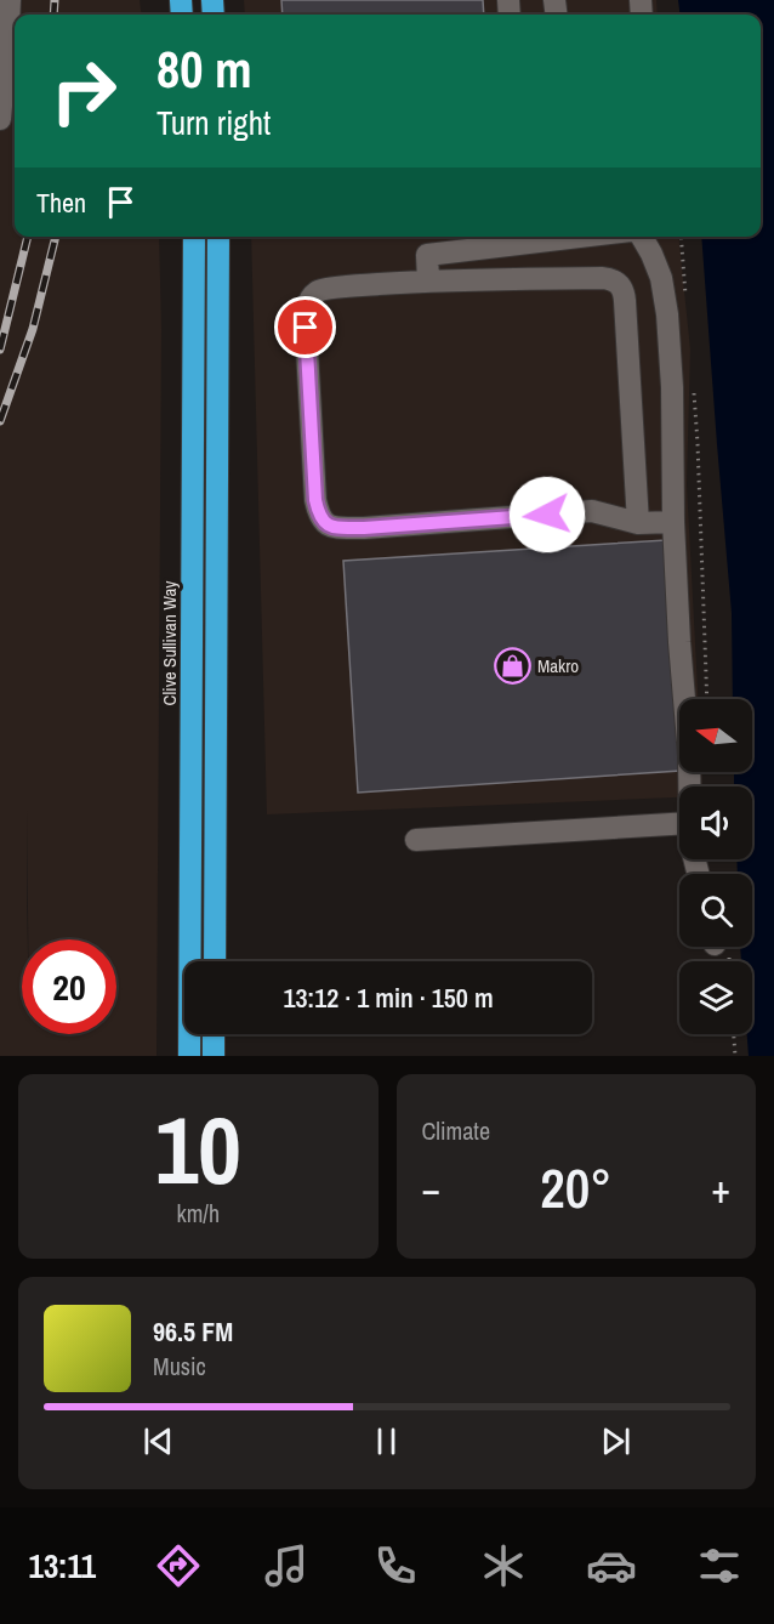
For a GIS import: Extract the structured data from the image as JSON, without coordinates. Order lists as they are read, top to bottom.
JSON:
{
  "streets": {
    "highway": ["Clive Sullivan Way"]
  },
  "places": {
    "shop": ["Makro"]
  },
  "north": "left",
  "page": {
    "turn": ["80 m", "Turn right"],
    "then": "Then",
    "limit": "20",
    "trip": "13:12 · 1 min · 150 m",
    "tile": [
      ["10", "km/h"],
      "Climate"
    ],
    "heat": ["−", "20°", "+"],
    "song": ["96.5 FM", "Music"],
    "tabs": "13:11"
  }
}
